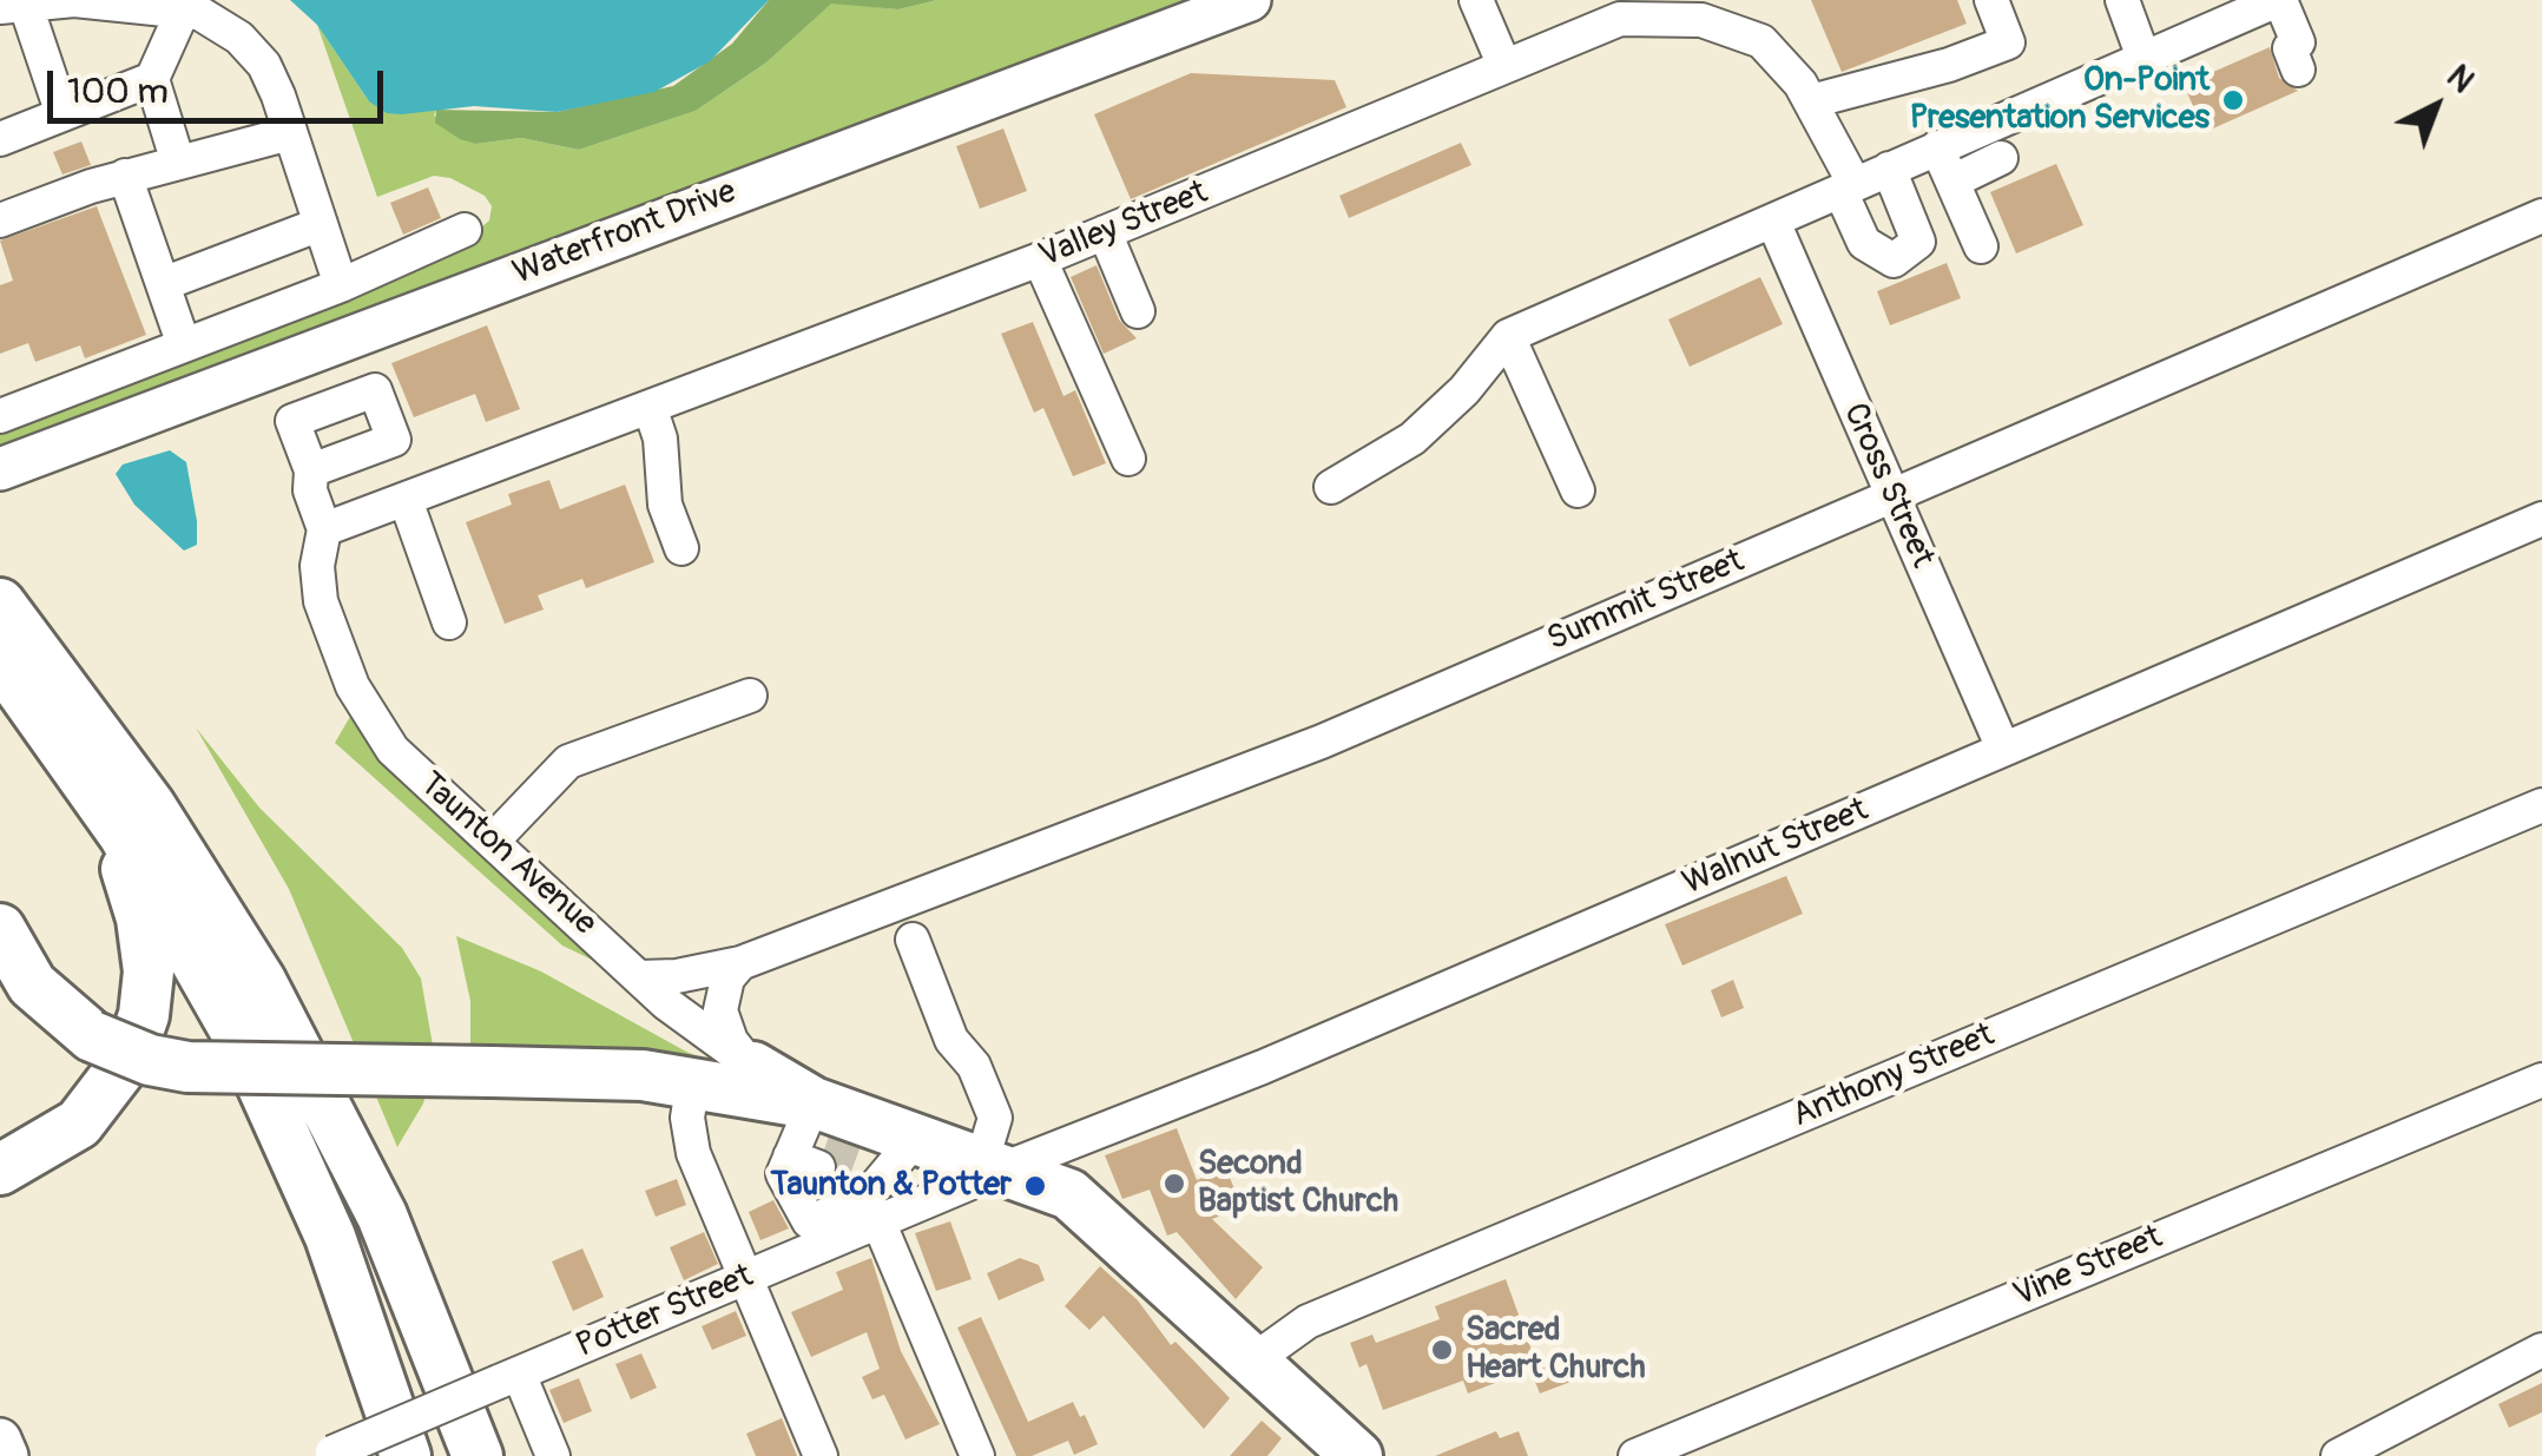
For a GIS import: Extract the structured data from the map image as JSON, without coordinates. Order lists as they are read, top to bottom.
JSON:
{
  "streets": {
    "highway": ["Taunton Avenue"],
    "main road": ["Waterfront Drive"],
    "street": [
      "Valley Street",
      "Cross Street",
      "Summit Street",
      "Walnut Street",
      "Anthony Street",
      "Vine Street",
      "Potter Street"
    ]
  },
  "crossings": [
    ["Valley Street", "Taunton Avenue"],
    ["Cross Street", "Summit Street"],
    ["Cross Street", "Walnut Street"],
    ["Summit Street", "Taunton Avenue"],
    ["Walnut Street", "Taunton Avenue"],
    ["Walnut Street", "Potter Street"],
    ["Taunton Avenue", "Anthony Street"],
    ["Taunton Avenue", "Potter Street"]
  ],
  "places": [
    "On-Point Presentation Services",
    "Second Baptist Church",
    "Taunton & Potter",
    "Sacred Heart Church"
  ],
  "scale_bar": "100 m",
  "north": "top right"
}
